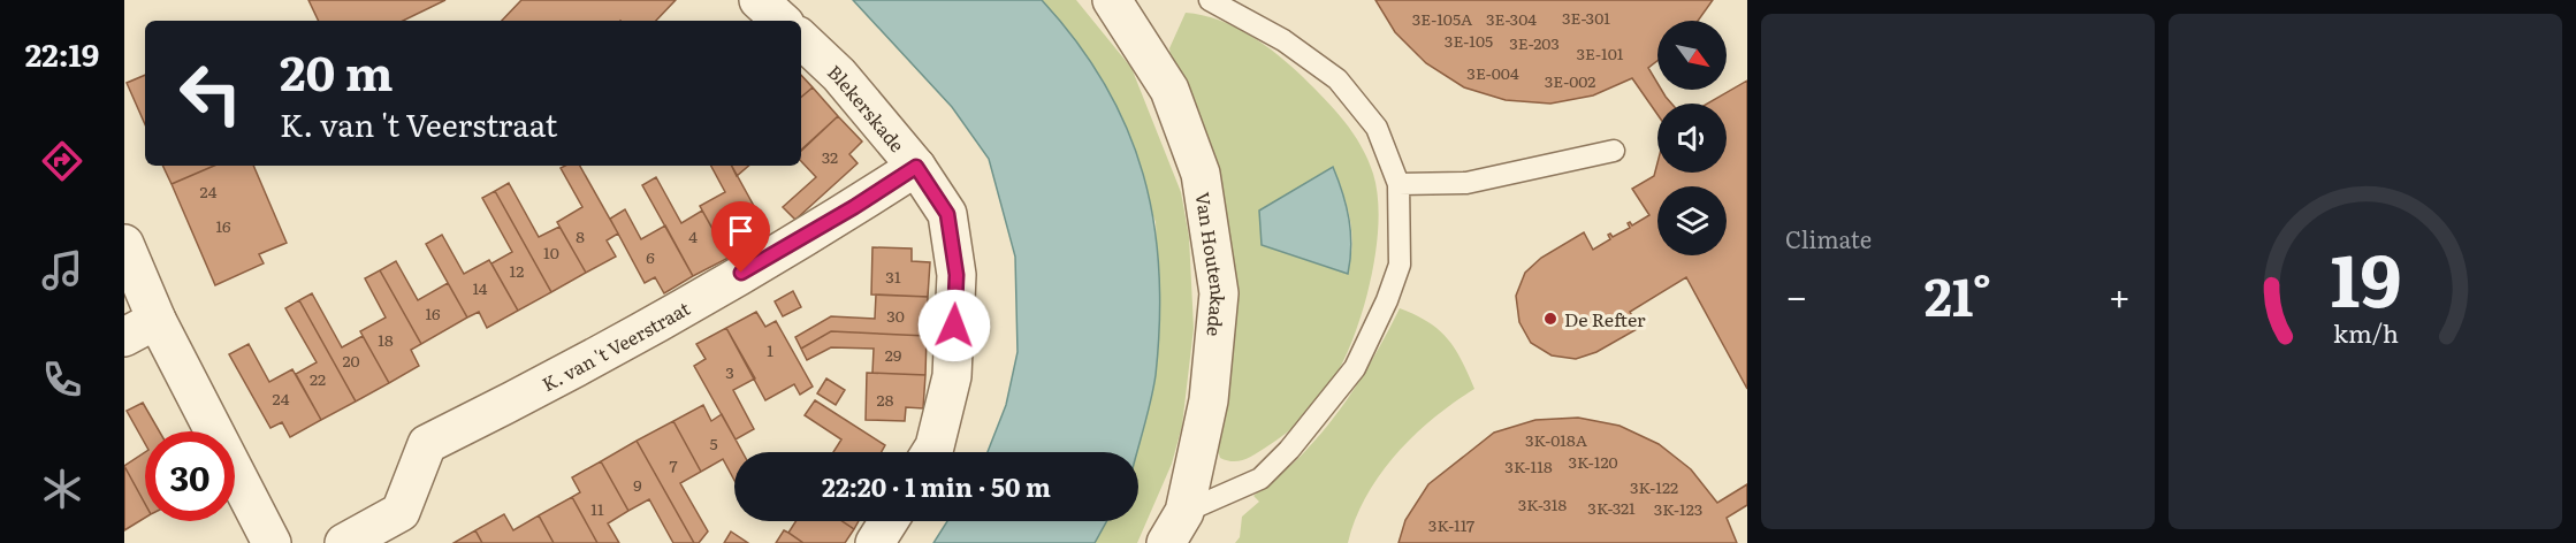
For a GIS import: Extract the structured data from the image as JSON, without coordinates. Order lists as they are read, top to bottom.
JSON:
{
  "streets": {
    "street": ["Blekerskade", "Van Houtenkade", "K. van 't Veerstraat"]
  },
  "crossings": [
    ["Blekerskade", "K. van 't Veerstraat"]
  ],
  "places": ["De Refter"],
  "house_numbers": [
    "3E-301",
    "3E-105A",
    "3E-304",
    "3E-105",
    "3E-203",
    "3E-101",
    "3E-004",
    "3E-002",
    "32",
    "24",
    "16",
    "8",
    "4",
    "10",
    "6",
    "12",
    "31",
    "14",
    "16",
    "30",
    "18",
    "1",
    "29",
    "20",
    "3",
    "22",
    "24",
    "28",
    "3K-018A",
    "5",
    "3K-120",
    "7",
    "3K-118",
    "9",
    "3K-122",
    "3K-318",
    "3K-321",
    "11",
    "3K-123",
    "3K-117"
  ],
  "north": "bottom right",
  "page": {
    "tabs": "22:19",
    "tile": "Climate",
    "turn": ["20 m", "K. van 't Veerstraat"],
    "heat": ["−", "21°", "+"],
    "limit": "30",
    "trip": "22:20 · 1 min · 50 m",
    "gauge": ["19", "km/h"]
  }
}
